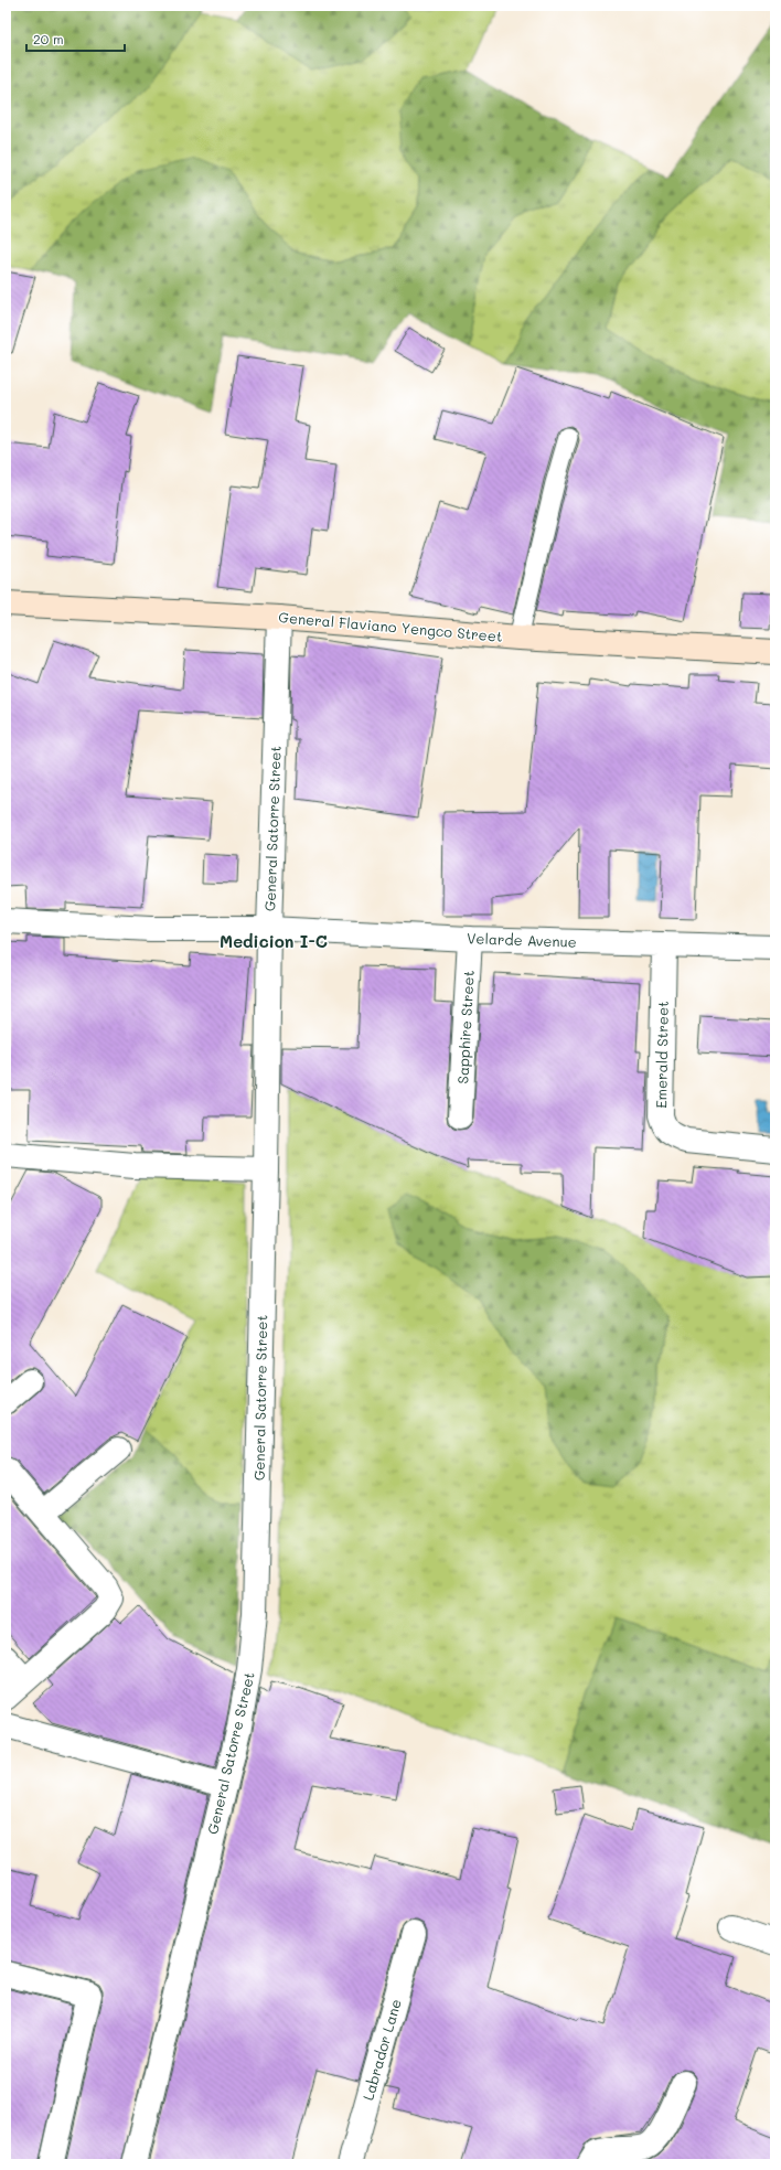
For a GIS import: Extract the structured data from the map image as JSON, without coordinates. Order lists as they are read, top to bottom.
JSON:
{
  "streets": {
    "main road": ["General Flaviano Yengco Street"],
    "street": [
      "General Satorre Street",
      "Velarde Avenue",
      "Sapphire Street",
      "Emerald Street",
      "Labrador Lane"
    ]
  },
  "crossings": [
    ["General Flaviano Yengco Street", "General Satorre Street"],
    ["General Satorre Street", "Velarde Avenue"],
    ["Velarde Avenue", "Sapphire Street"],
    ["Velarde Avenue", "Emerald Street"]
  ],
  "districts": ["Medicion I-C"],
  "scale_bar": "20 m"
}
